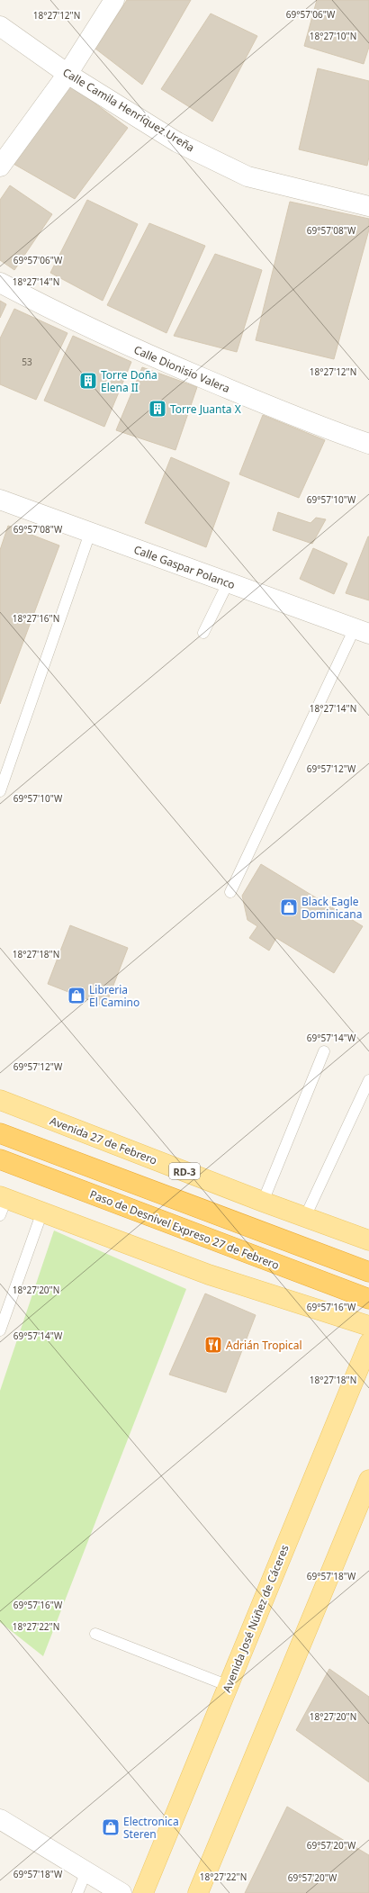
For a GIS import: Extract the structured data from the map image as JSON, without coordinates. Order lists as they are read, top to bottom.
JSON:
{
  "streets": {
    "highway": ["RD-3", "Paso de Desnivel Expreso 27 de Febrero"],
    "main road": ["Avenida 27 de Febrero", "Avenida José Núñez de Cáceres"],
    "street": ["Calle Camila Henríquez Ureña", "Calle Dionisio Valera", "Calle Gaspar Polanco"]
  },
  "places": {
    "building": ["Torre Doña Elena II", "Torre Juanta X"],
    "shop": ["Black Eagle Dominicana", "Libreria El Camino", "Electronica Steren"],
    "restaurant": ["Adrián Tropical"]
  },
  "house_numbers": ["53"],
  "coordinates": [
    "69°57'06\"W",
    "18°27'12\"N",
    "18°27'10\"N",
    "69°57'08\"W",
    "18°27'14\"N",
    "69°57'10\"W",
    "18°27'16\"N",
    "69°57'12\"W",
    "18°27'18\"N",
    "69°57'14\"W",
    "18°27'20\"N",
    "69°57'16\"W",
    "69°57'18\"W",
    "18°27'22\"N",
    "69°57'20\"W"
  ]
}
